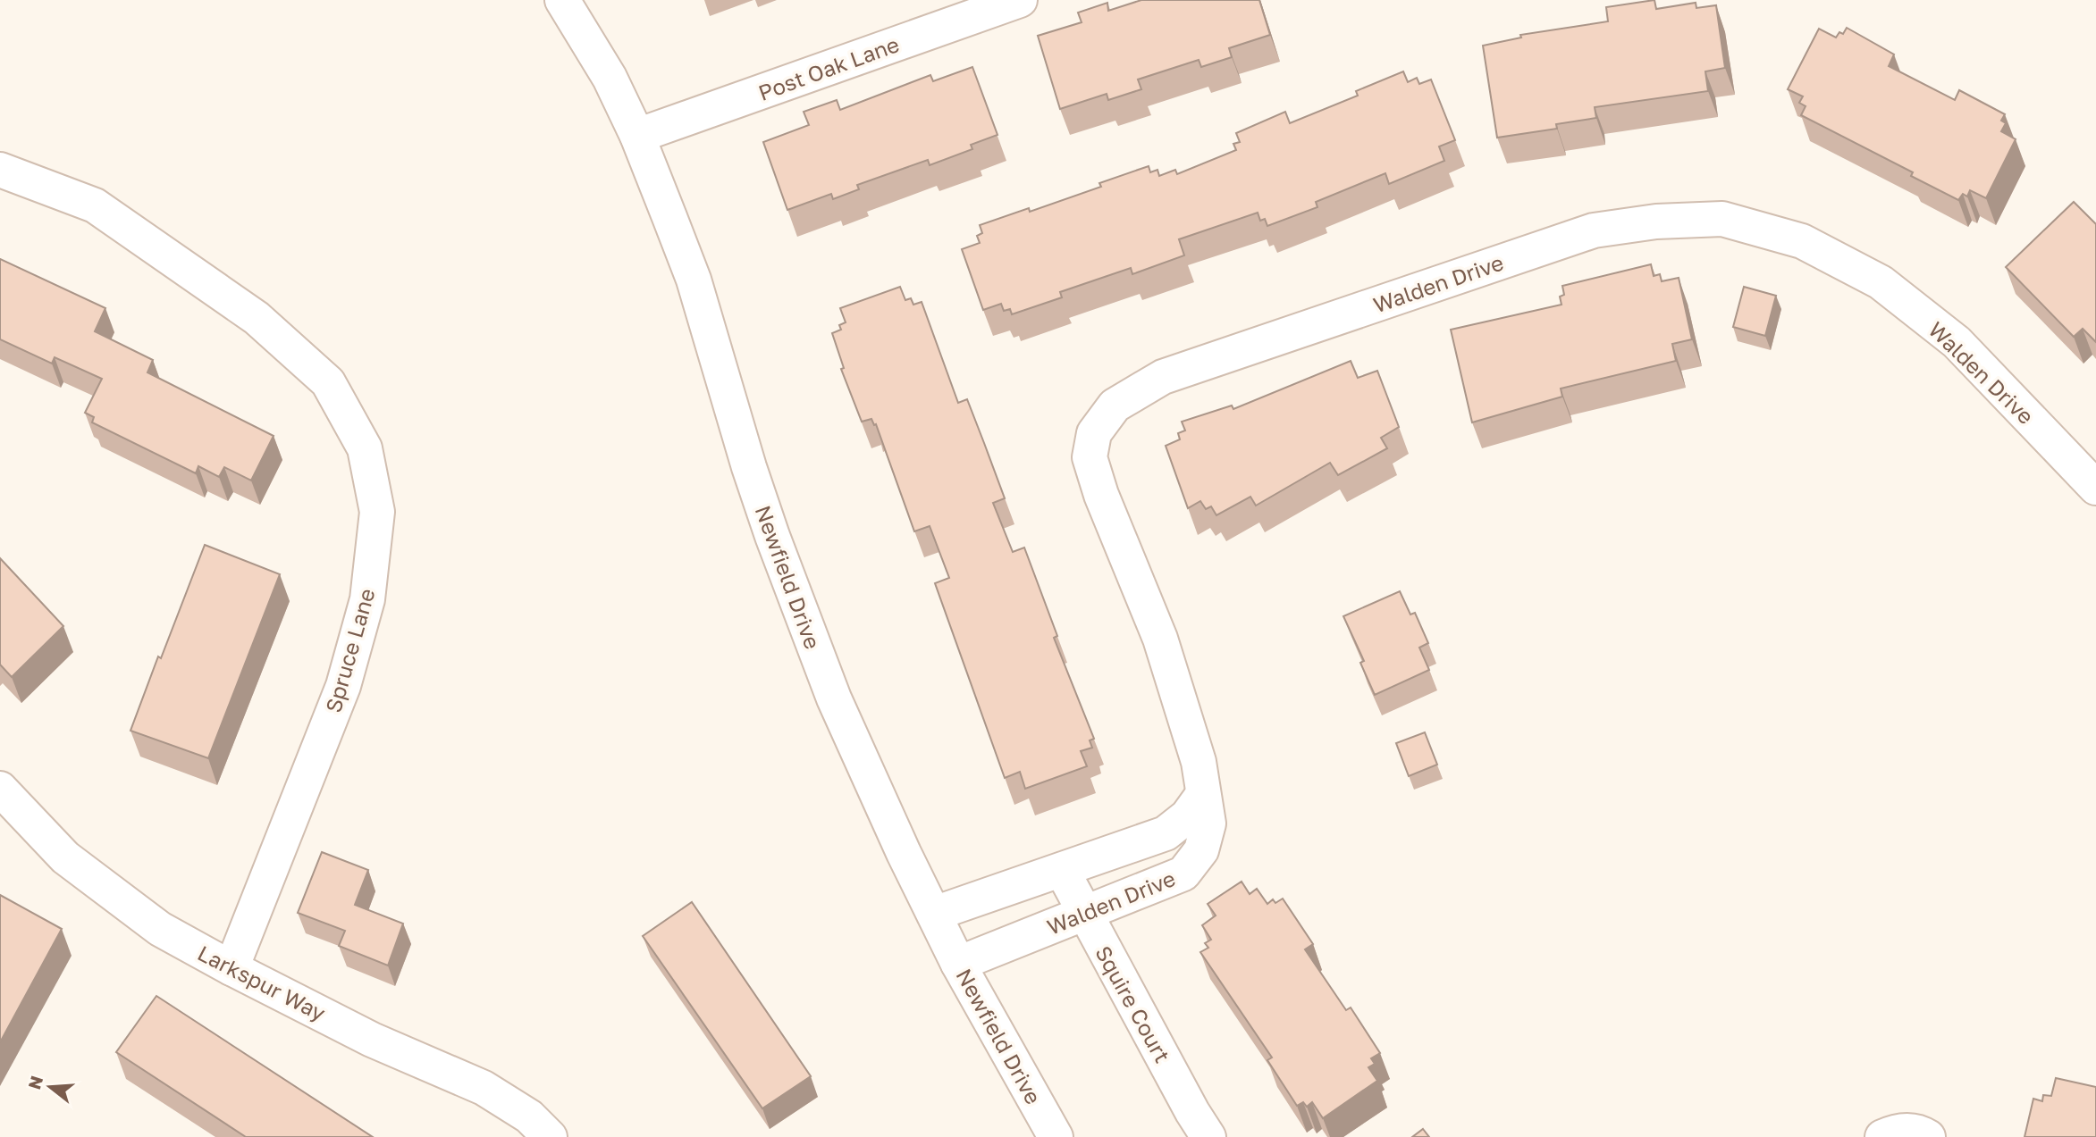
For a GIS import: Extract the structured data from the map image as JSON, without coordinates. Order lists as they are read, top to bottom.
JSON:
{
  "streets": {
    "street": [
      "Post Oak Lane",
      "Walden Drive",
      "Newfield Drive",
      "Spruce Lane",
      "Larkspur Way",
      "Squire Court"
    ]
  },
  "crossings": [
    ["Post Oak Lane", "Newfield Drive"],
    ["Walden Drive", "Newfield Drive"],
    ["Walden Drive", "Squire Court"],
    ["Spruce Lane", "Larkspur Way"]
  ],
  "north": "left"
}
